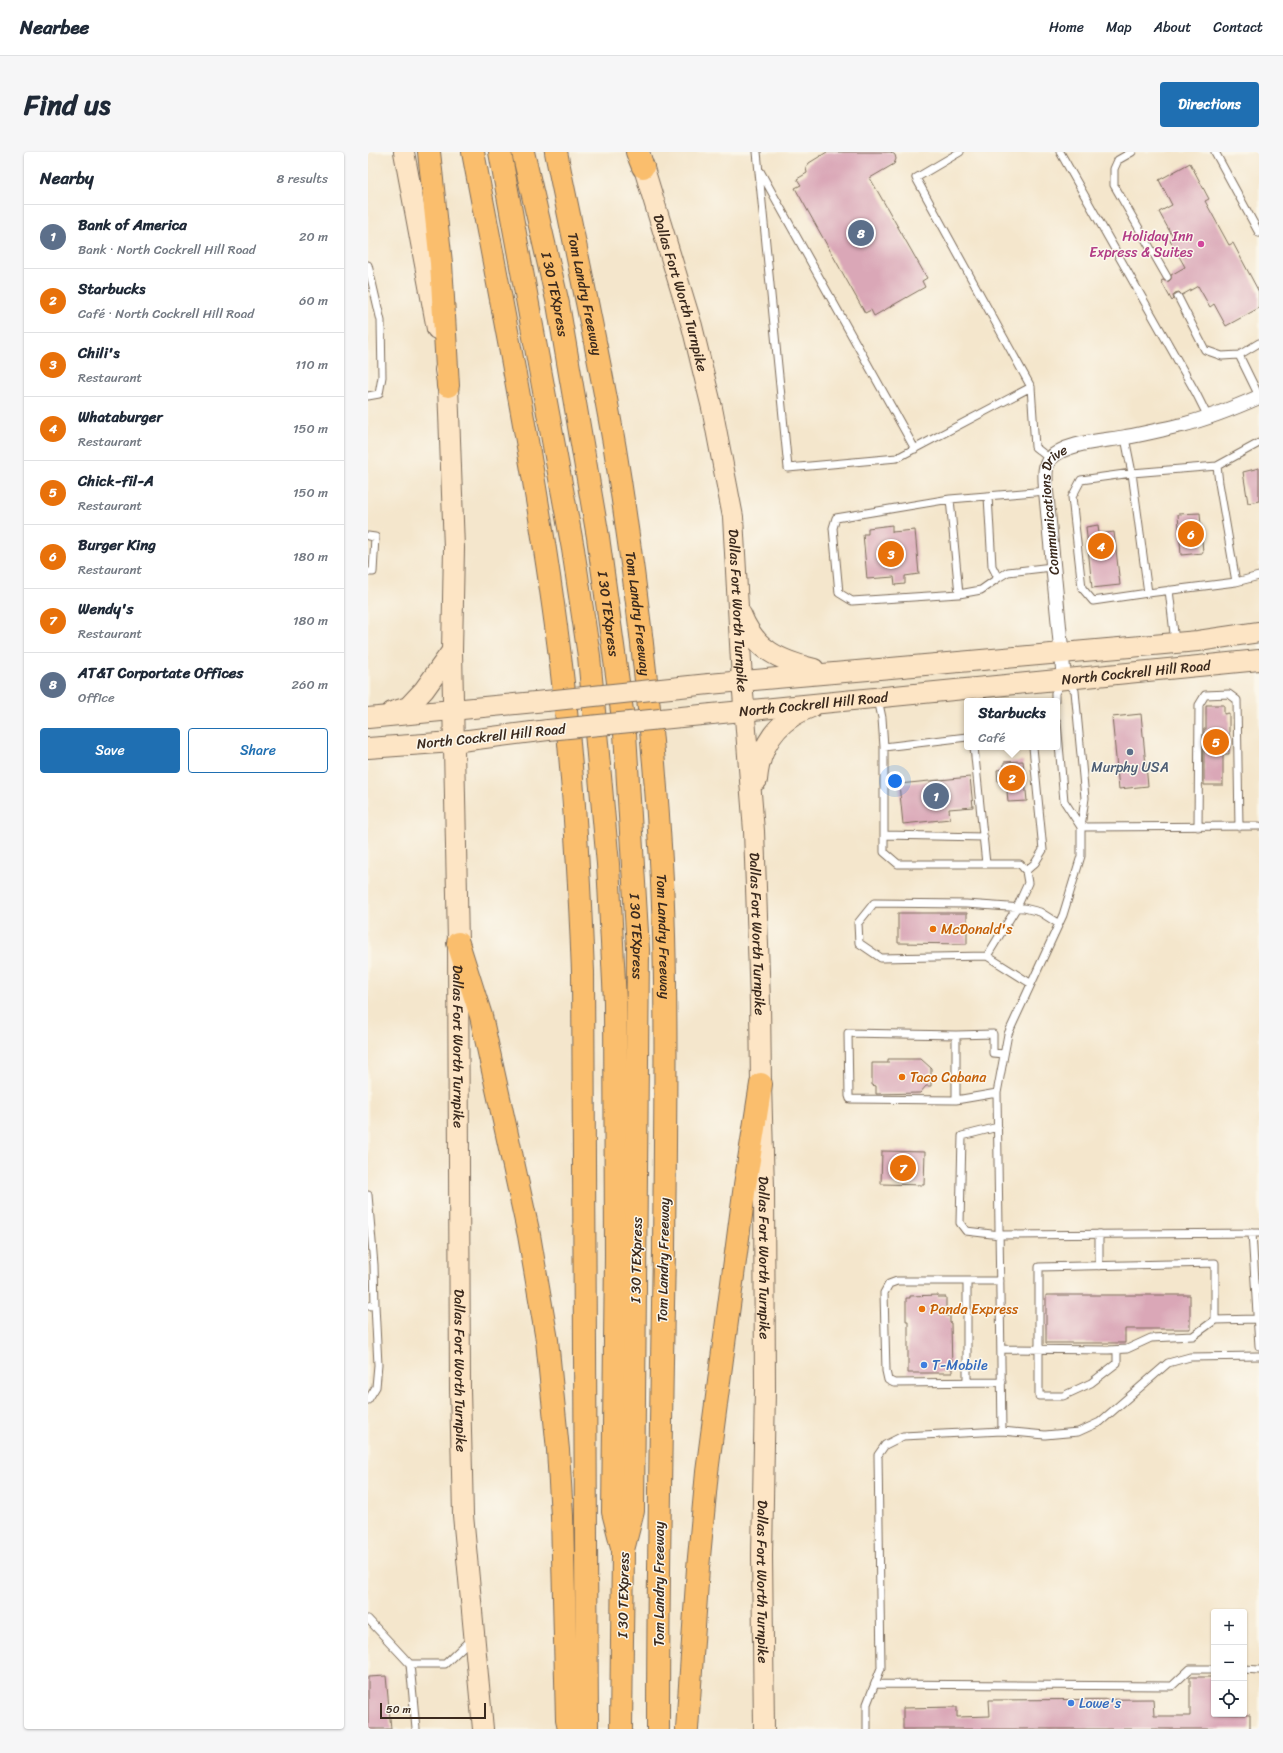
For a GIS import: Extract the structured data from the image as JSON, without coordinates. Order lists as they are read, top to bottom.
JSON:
{
  "streets": {
    "highway": ["I 30 TEXpress", "Tom Landry Freeway"],
    "main road": ["Dallas Fort Worth Turnpike", "North Cockrell Hill Road"],
    "street": ["Communications Drive"]
  },
  "crossings": [
    ["Dallas Fort Worth Turnpike", "North Cockrell Hill Road"],
    ["Communications Drive", "North Cockrell Hill Road"]
  ],
  "places": [
    "Holiday Inn Express & Suites",
    "Murphy USA",
    "McDonald's",
    "Taco Cabana",
    "Panda Express",
    "T-Mobile",
    "Lowe's"
  ],
  "scale_bar": "50 m",
  "page": {
    "header": "Nearbee",
    "nav": [
      "Home",
      "Map",
      "About",
      "Contact"
    ],
    "title": "Find us",
    "buttons": [
      "Directions",
      ["Save", "Share"]
    ],
    "heading": ["Nearby", "8 results"],
    "list": [
      {
        "mark": "1",
        "name": "Bank of America",
        "note": "Bank · North Cockrell Hill Road",
        "value": "20 m"
      },
      {
        "mark": "2",
        "name": "Starbucks",
        "note": "Café · North Cockrell Hill Road",
        "value": "60 m"
      },
      {
        "mark": "3",
        "name": "Chili's",
        "note": "Restaurant",
        "value": "110 m"
      },
      {
        "mark": "4",
        "name": "Whataburger",
        "note": "Restaurant",
        "value": "150 m"
      },
      {
        "mark": "5",
        "name": "Chick-fil-A",
        "note": "Restaurant",
        "value": "150 m"
      },
      {
        "mark": "6",
        "name": "Burger King",
        "note": "Restaurant",
        "value": "180 m"
      },
      {
        "mark": "7",
        "name": "Wendy's",
        "note": "Restaurant",
        "value": "180 m"
      },
      {
        "mark": "8",
        "name": "AT&T Corportate Offices",
        "note": "Office",
        "value": "260 m"
      }
    ],
    "pins": [
      "8",
      "6",
      "4",
      "3",
      "5",
      "2",
      "1",
      "7"
    ],
    "popup": ["Starbucks", "Café"],
    "map_buttons": ["+", "−"],
    "scale": "50 m"
  }
}
